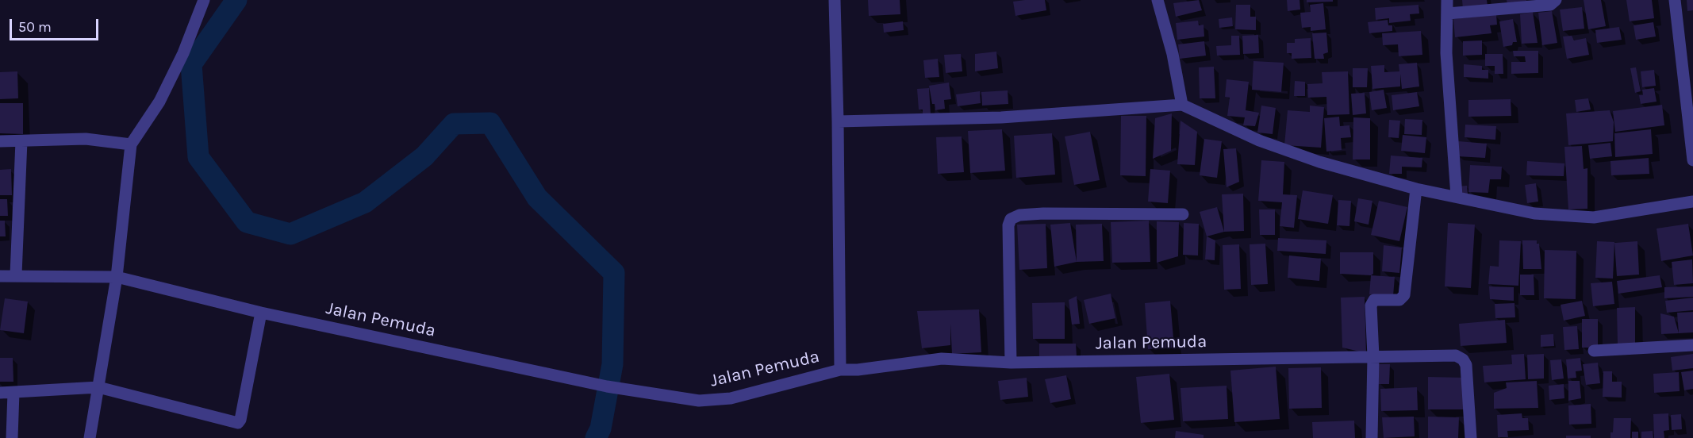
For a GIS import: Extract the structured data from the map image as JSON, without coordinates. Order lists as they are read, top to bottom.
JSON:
{
  "streets": {
    "street": ["Jalan Pemuda"]
  },
  "scale_bar": "50 m"
}
